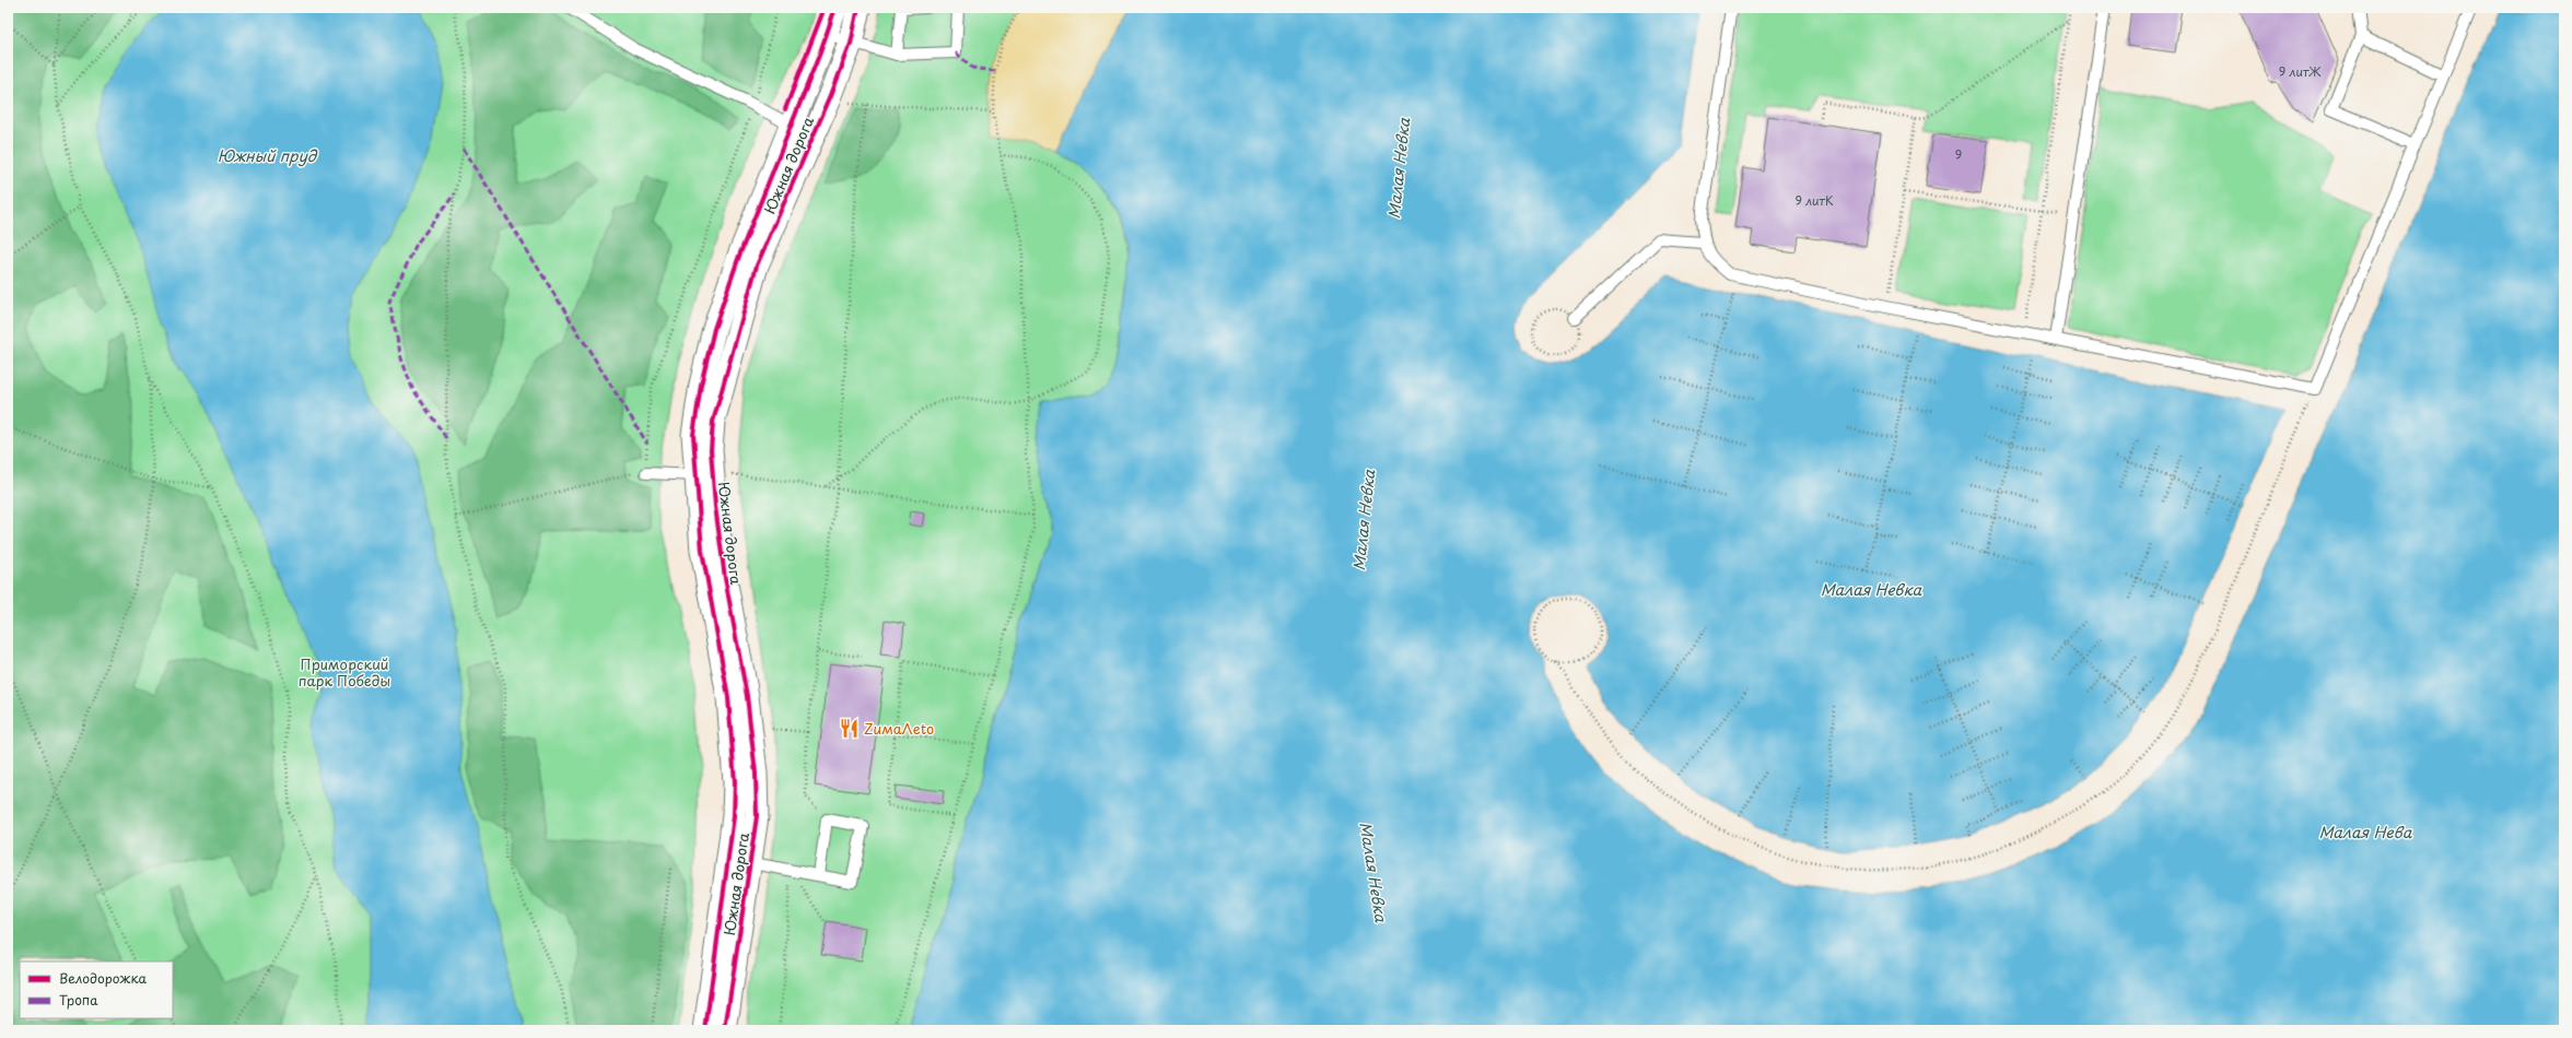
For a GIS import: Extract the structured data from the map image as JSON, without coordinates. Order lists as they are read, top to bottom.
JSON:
{
  "streets": {
    "street": ["Южная дорога"]
  },
  "water": ["Южный пруд", "Малая Невка", "Малая Нева"],
  "parks": ["Приморский парк Победы"],
  "places": {
    "restaurant": ["ZимаЛеtо"]
  },
  "house_numbers": ["9 литЖ", "9", "9 литК"],
  "legend": ["Велодорожка", "Тропа"]
}
